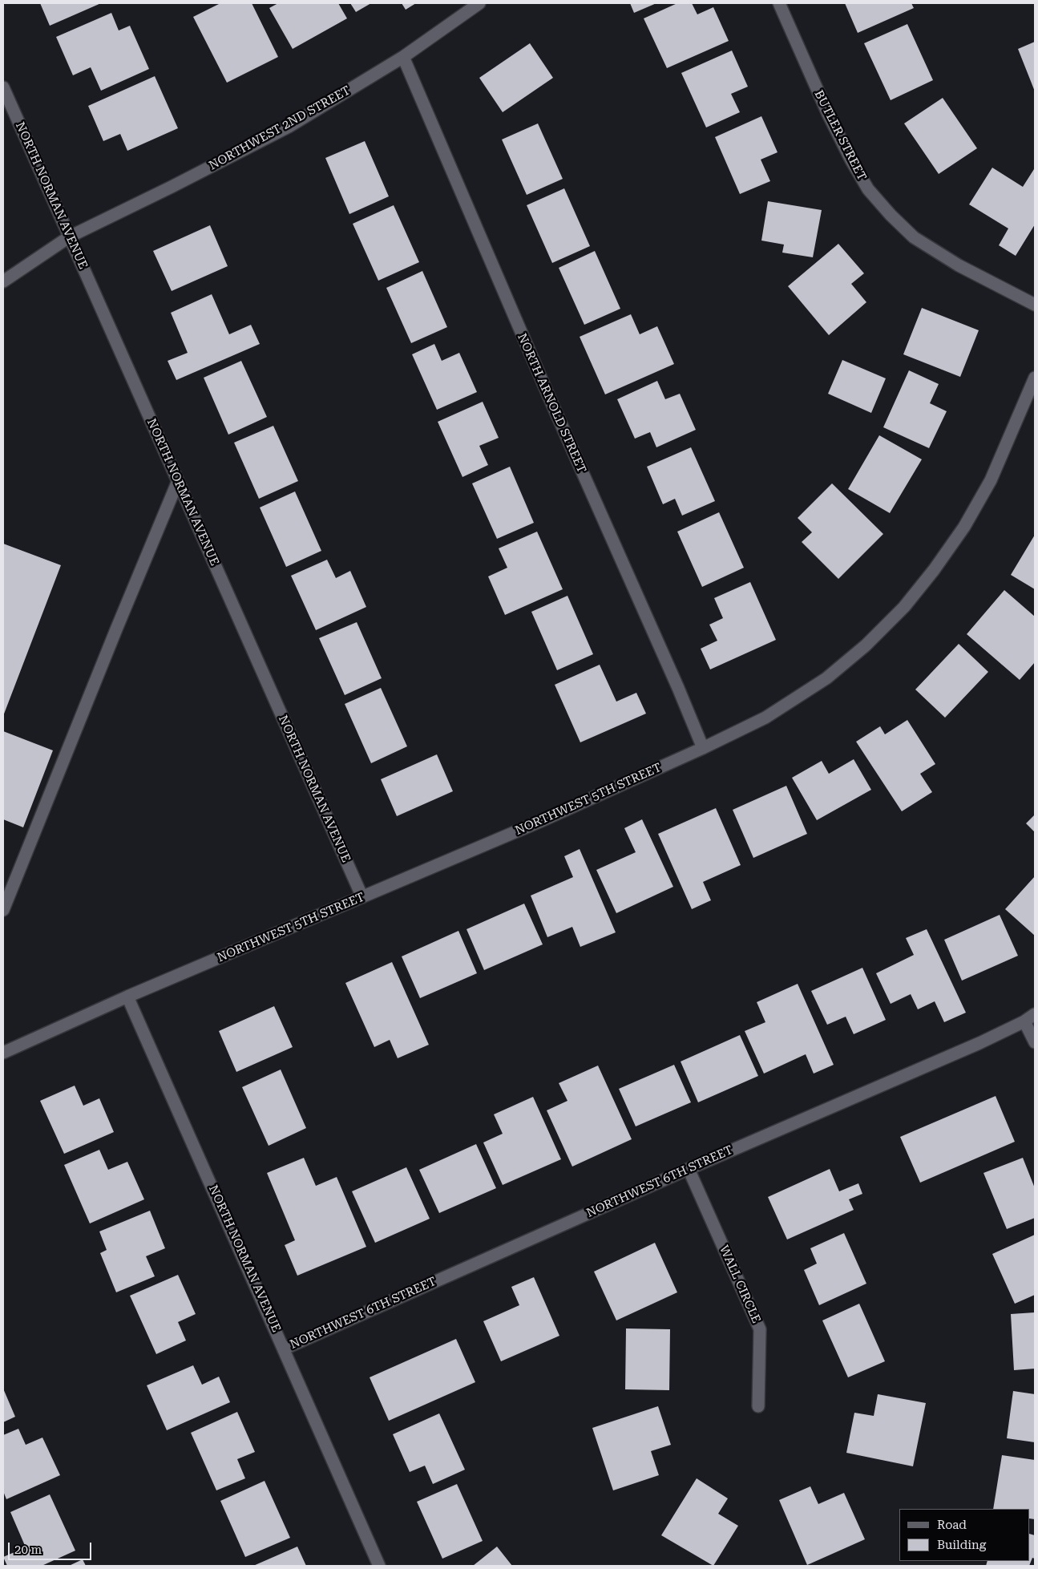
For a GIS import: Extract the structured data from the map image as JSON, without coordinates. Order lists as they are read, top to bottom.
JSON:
{
  "streets": {
    "street": [
      "NORTHWEST 2ND STREET",
      "BUTLER STREET",
      "NORTH NORMAN AVENUE",
      "NORTH ARNOLD STREET",
      "NORTHWEST 5TH STREET",
      "NORTHWEST 6TH STREET",
      "WALL CIRCLE"
    ]
  },
  "crossings": [
    ["NORTHWEST 2ND STREET", "NORTH NORMAN AVENUE"],
    ["NORTHWEST 2ND STREET", "NORTH ARNOLD STREET"],
    ["NORTH NORMAN AVENUE", "NORTHWEST 5TH STREET"],
    ["NORTH NORMAN AVENUE", "NORTHWEST 6TH STREET"],
    ["NORTH ARNOLD STREET", "NORTHWEST 5TH STREET"],
    ["NORTHWEST 6TH STREET", "WALL CIRCLE"]
  ],
  "legend": ["Road", "Building"],
  "scale_bar": "20 m"
}
